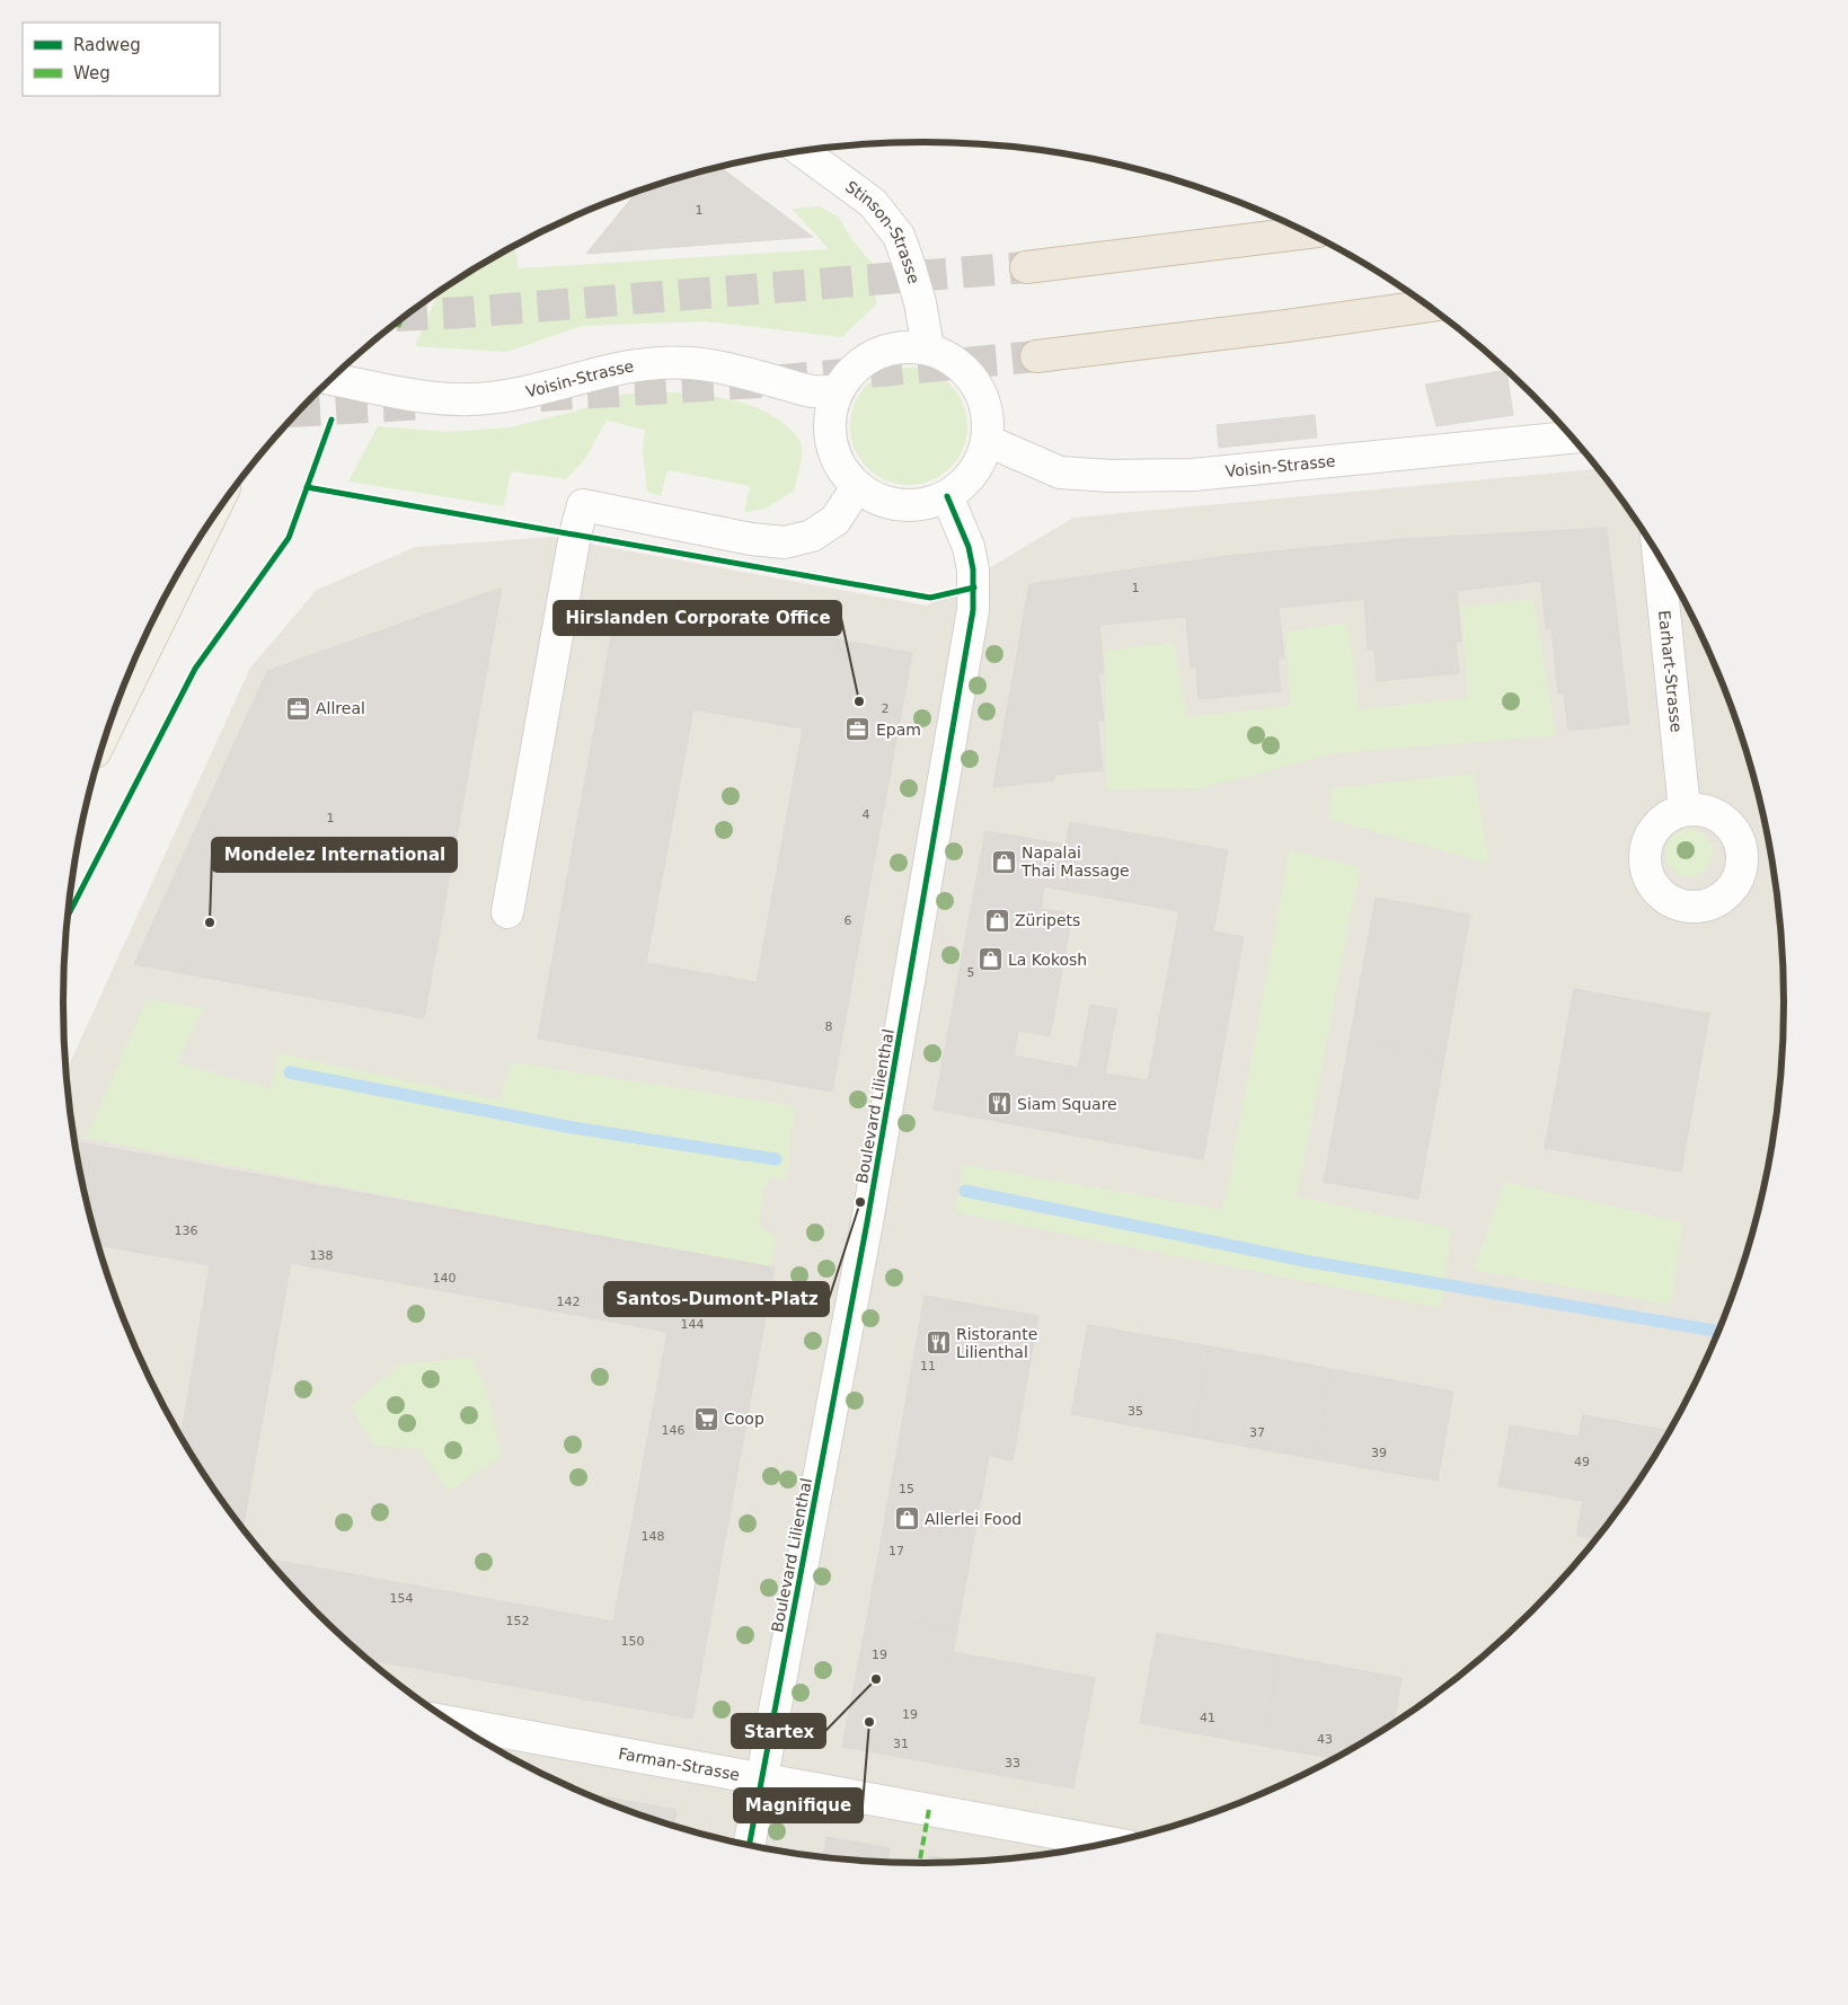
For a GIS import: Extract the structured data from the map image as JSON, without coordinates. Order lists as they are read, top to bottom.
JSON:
{
  "streets": {
    "street": [
      "Stinson-Strasse",
      "Voisin-Strasse",
      "Earhart-Strasse",
      "Boulevard Lilienthal",
      "Farman-Strasse"
    ]
  },
  "crossings": [
    ["Stinson-Strasse", "Voisin-Strasse"],
    ["Stinson-Strasse", "Boulevard Lilienthal"],
    ["Voisin-Strasse", "Boulevard Lilienthal"],
    ["Boulevard Lilienthal", "Farman-Strasse"]
  ],
  "places": {
    "other": [
      "Hirslanden Corporate Office",
      "Mondelez International",
      "Santos-Dumont-Platz",
      "Startex",
      "Magnifique"
    ],
    "office": ["Allreal", "Epam"],
    "shop": [
      "Napalai Thai Massage",
      "Züripets",
      "La Kokosh",
      "Allerlei Food"
    ],
    "restaurant": ["Siam Square", "Ristorante Lilienthal"],
    "supermarket": ["Coop"]
  },
  "house_numbers": [
    "1",
    "1",
    "2",
    "4",
    "1",
    "6",
    "5",
    "8",
    "136",
    "138",
    "140",
    "142",
    "144",
    "11",
    "35",
    "146",
    "37",
    "39",
    "49",
    "15",
    "148",
    "17",
    "154",
    "152",
    "150",
    "19",
    "19",
    "41",
    "43",
    "31",
    "33"
  ],
  "legend": ["Radweg", "Weg"]
}
